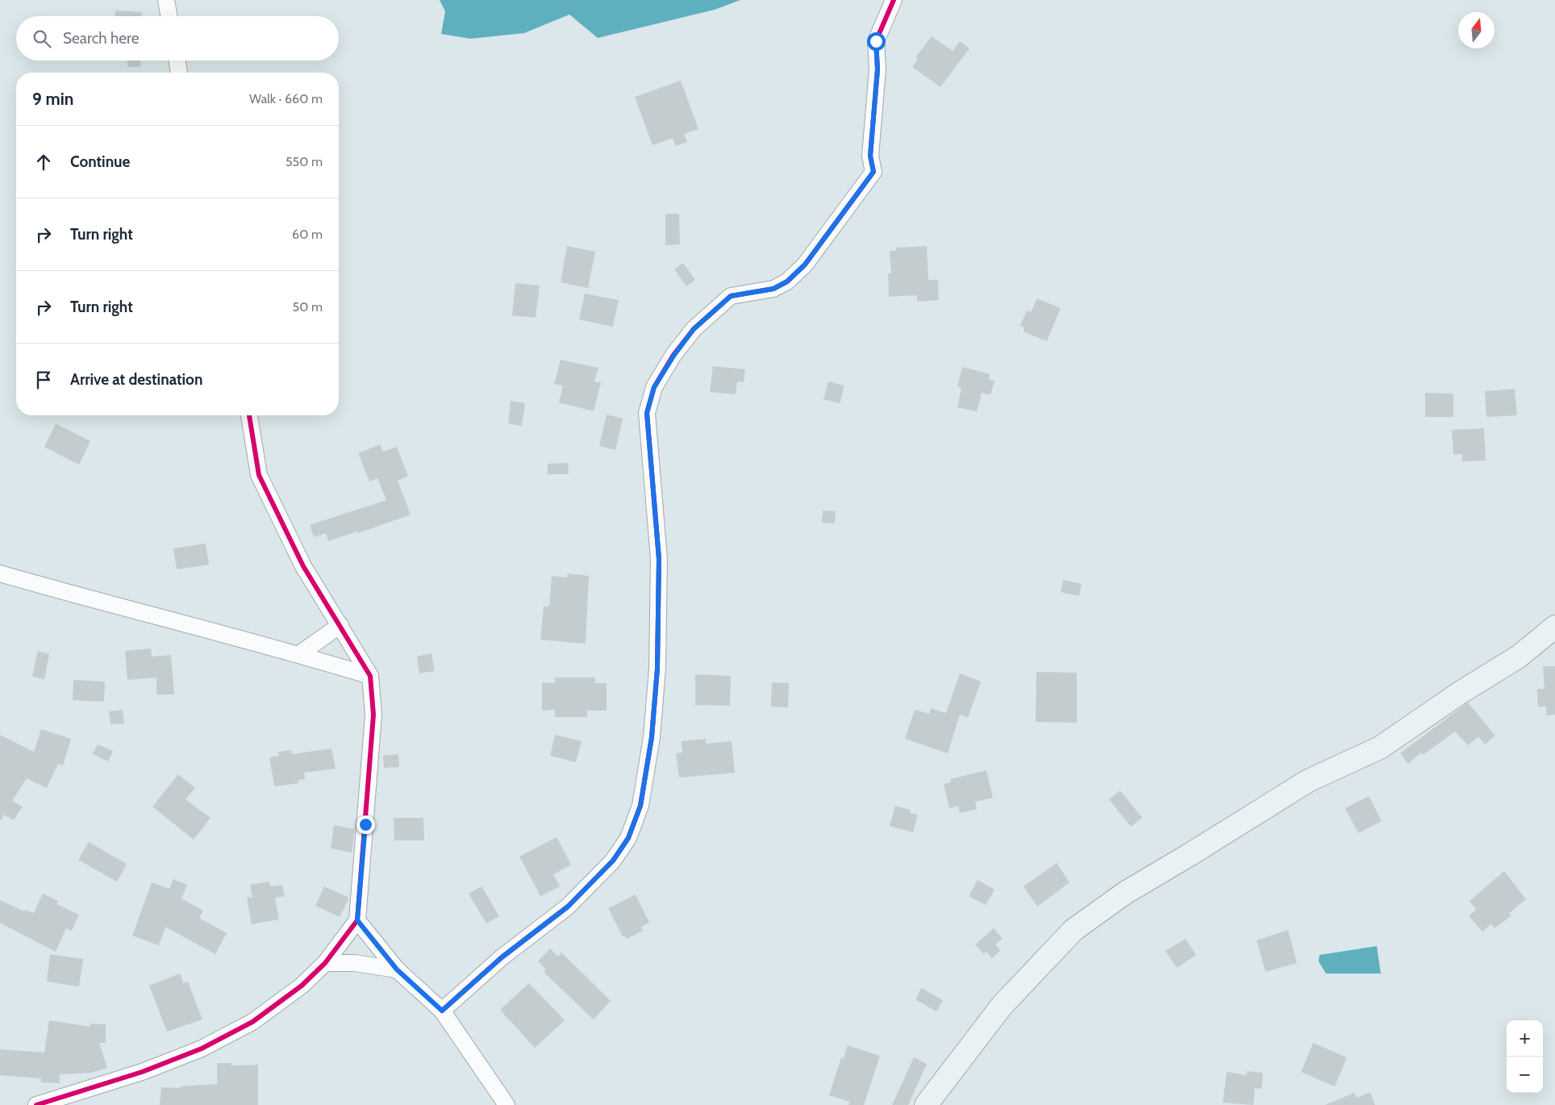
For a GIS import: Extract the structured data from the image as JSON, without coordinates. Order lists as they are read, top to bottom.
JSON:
{
  "north": "top",
  "page": {
    "search": "Search here",
    "heading": ["9 min", "Walk · 660 m"],
    "list": [
      ["Continue", "550 m"],
      ["Turn right", "60 m"],
      ["Turn right", "50 m"],
      "Arrive at destination"
    ],
    "map_buttons": ["+", "−"]
  }
}
